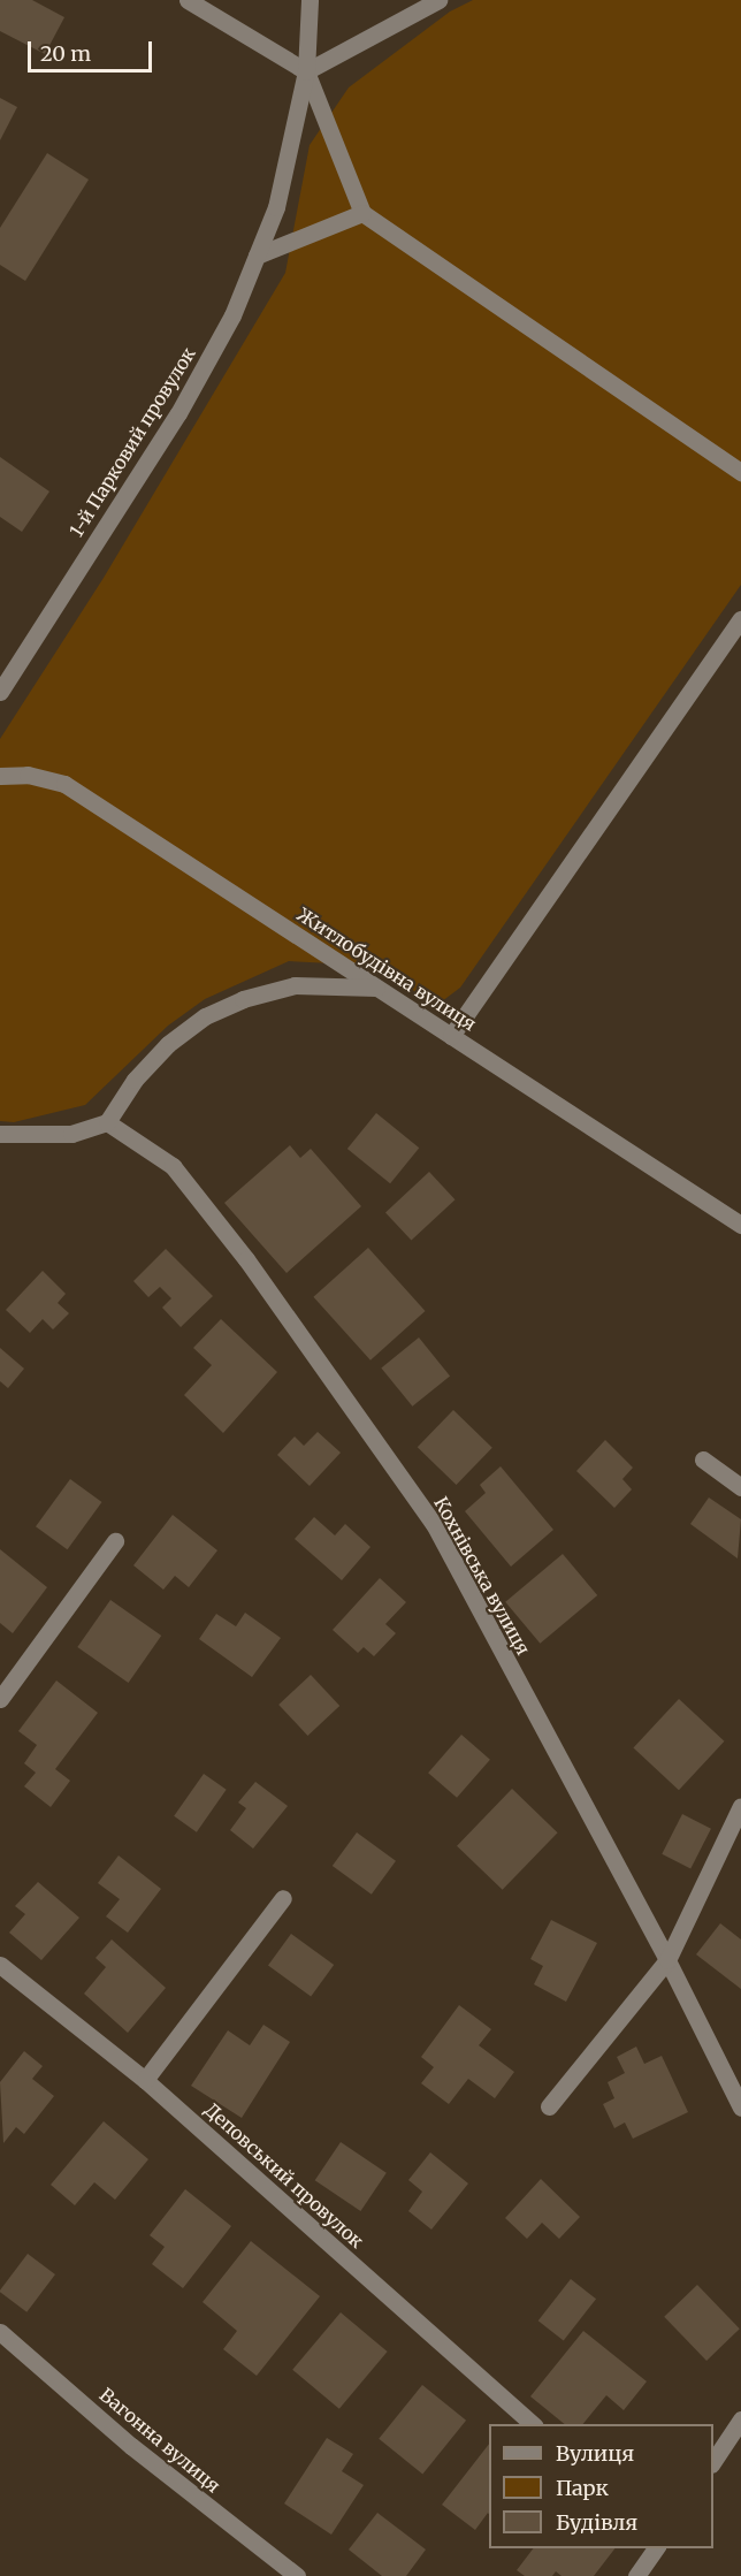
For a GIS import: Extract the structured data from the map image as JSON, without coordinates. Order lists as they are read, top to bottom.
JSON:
{
  "streets": {
    "street": [
      "1-й Парковий провулок",
      "Житлобудівна вулиця",
      "Кохнівська вулиця",
      "Деповський провулок",
      "Вагонна вулиця"
    ]
  },
  "legend": ["Вулиця", "Парк", "Будівля"],
  "scale_bar": "20 m"
}
